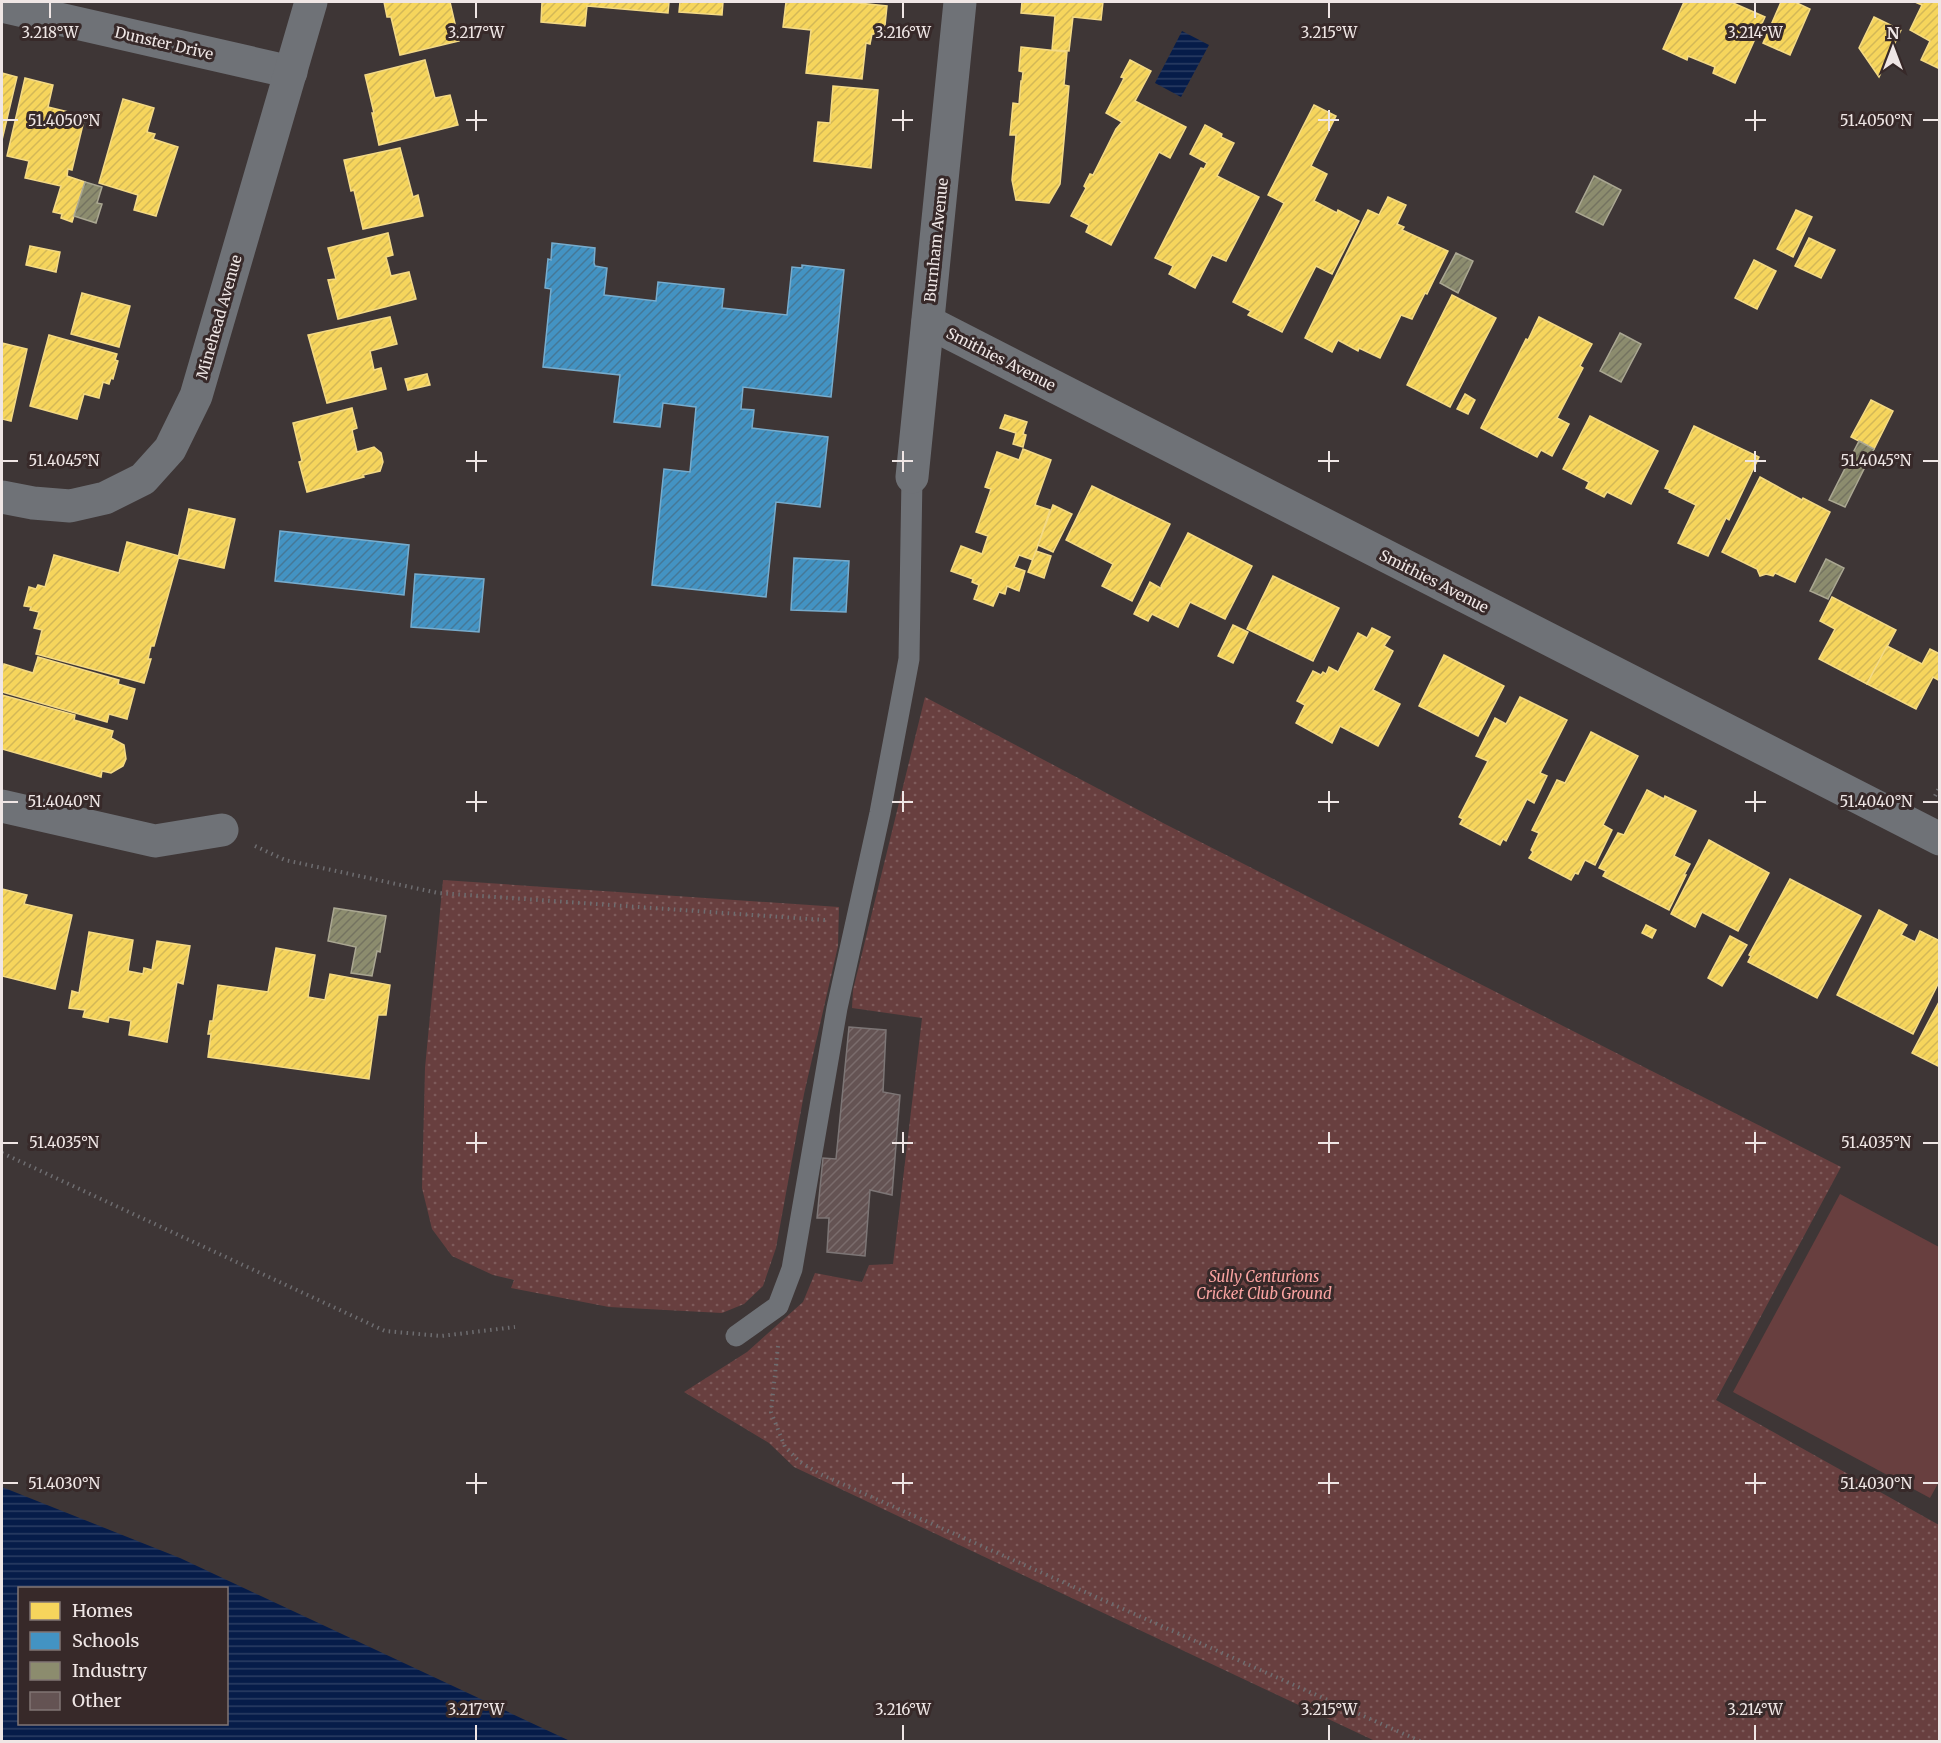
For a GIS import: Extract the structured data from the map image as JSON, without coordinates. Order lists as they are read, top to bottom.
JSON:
{
  "streets": {
    "street": [
      "Dunster Drive",
      "Burnham Avenue",
      "Minehead Avenue",
      "Smithies Avenue"
    ]
  },
  "crossings": [
    ["Dunster Drive", "Minehead Avenue"],
    ["Burnham Avenue", "Smithies Avenue"]
  ],
  "parks": ["Sully Centurions Cricket Club Ground"],
  "legend": [
    "Homes",
    "Schools",
    "Industry",
    "Other"
  ],
  "north": "top",
  "coordinates": [
    "3.218°W",
    "3.217°W",
    "3.216°W",
    "3.215°W",
    "3.214°W",
    "51.4050°N",
    "51.4045°N",
    "51.4040°N",
    "51.4035°N",
    "51.4030°N"
  ]
}
